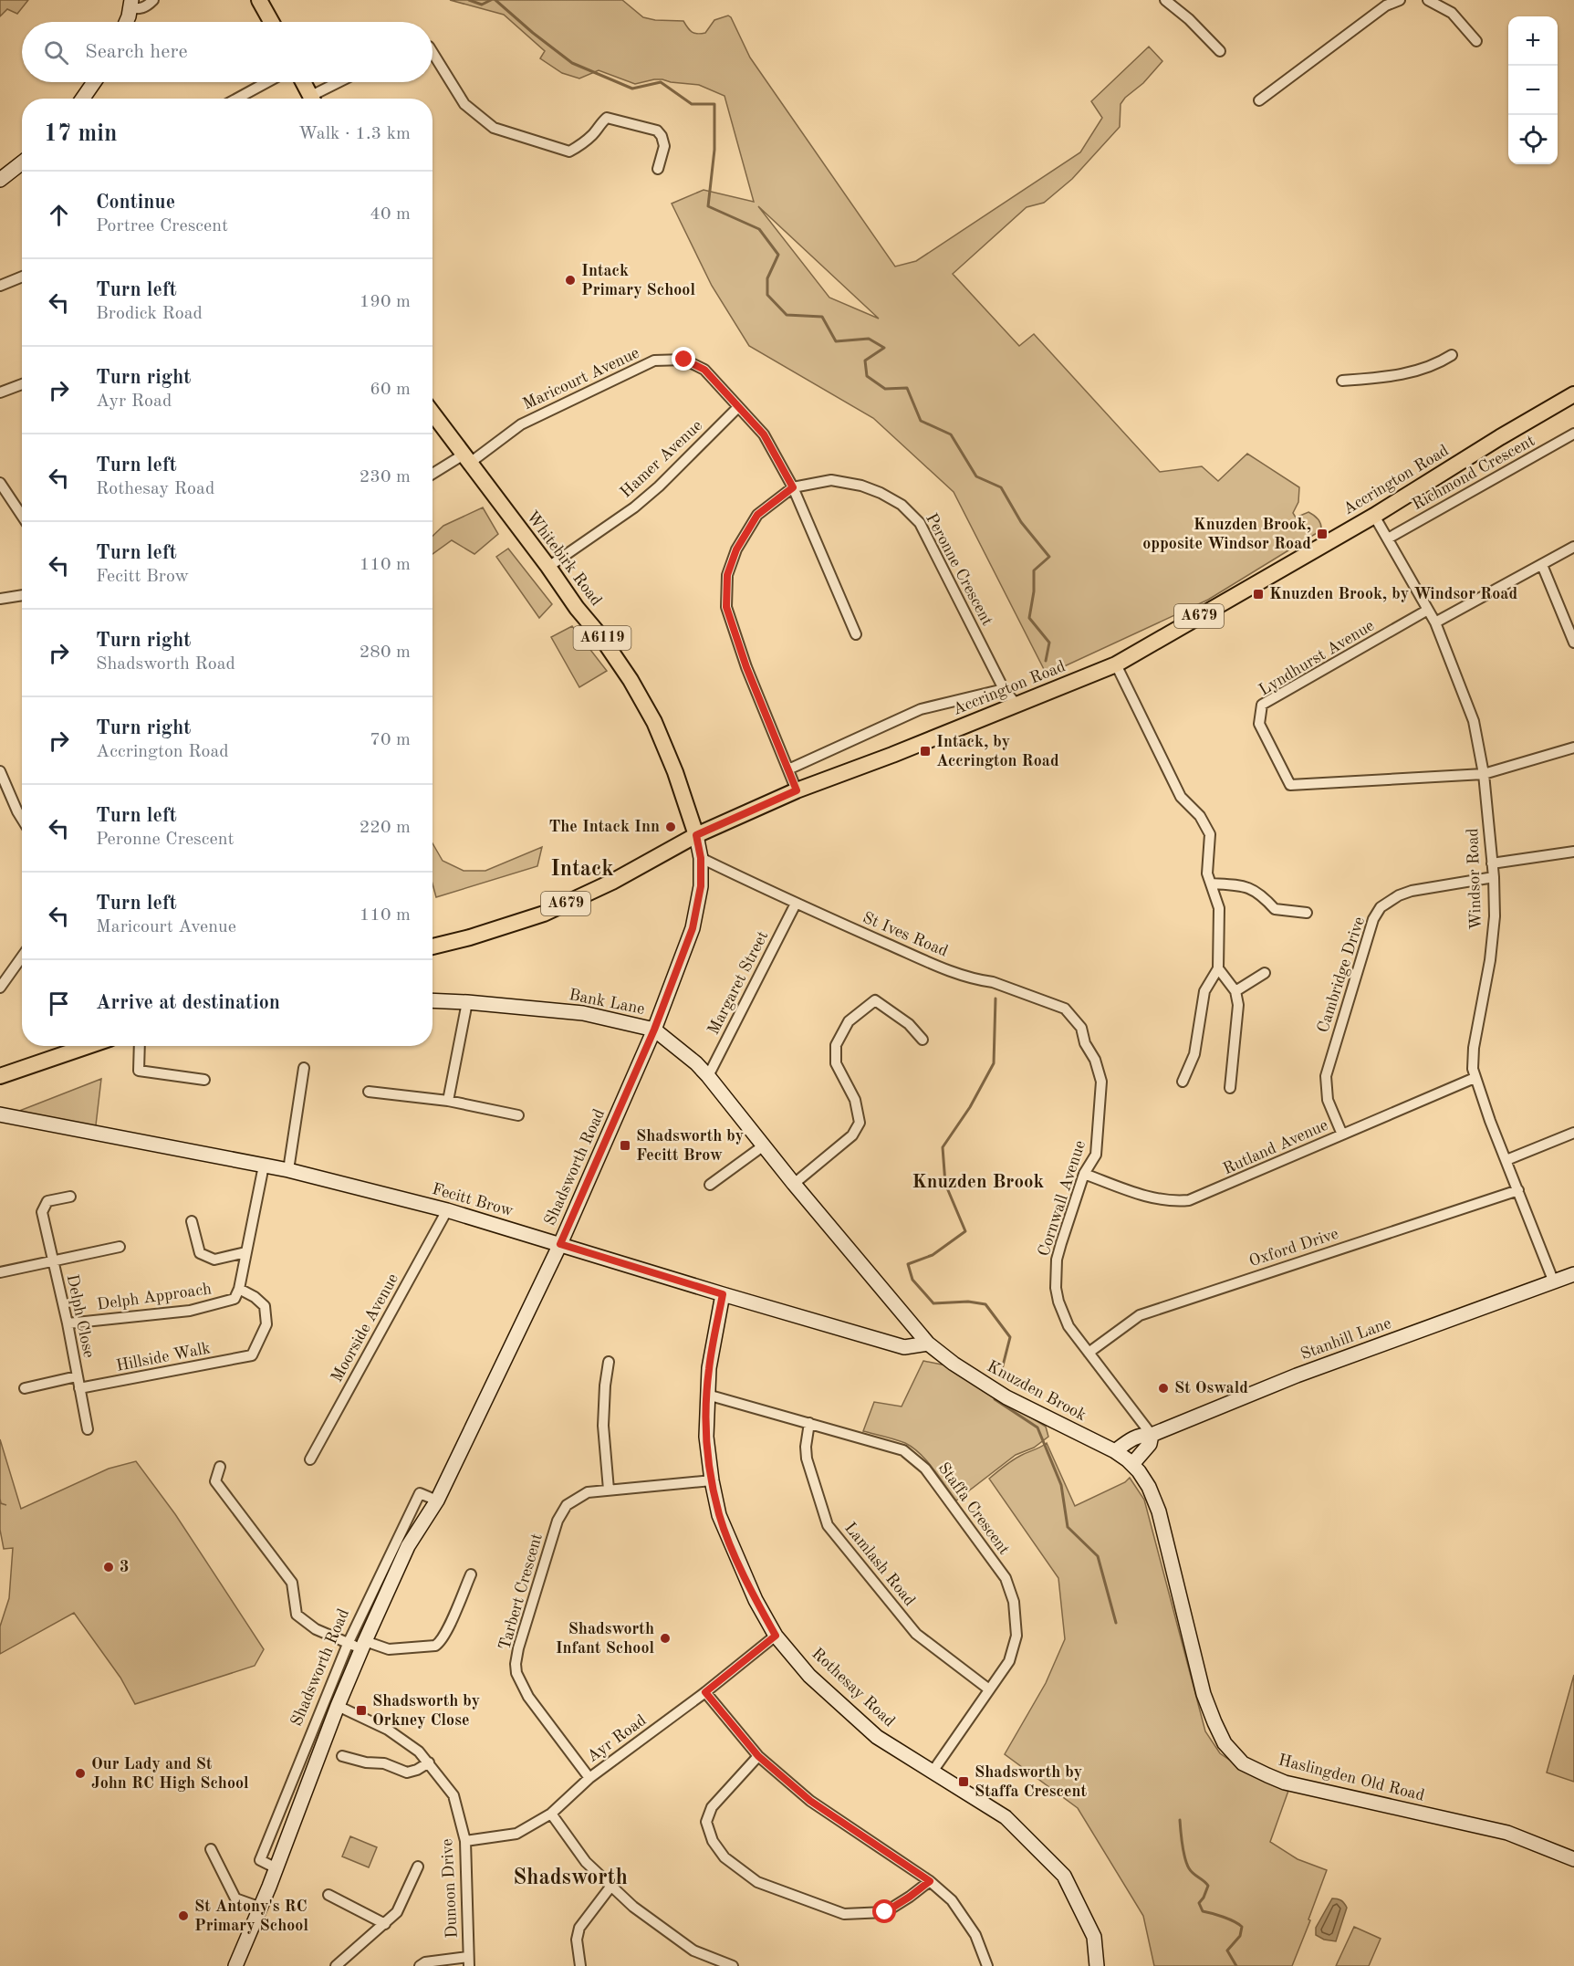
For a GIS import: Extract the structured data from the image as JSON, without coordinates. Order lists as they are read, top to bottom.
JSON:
{
  "streets": {
    "main road": [
      "Accrington Road",
      "Whitebirk Road",
      "A679",
      "A6119",
      "Bank Lane",
      "Shadsworth Road",
      "Fecitt Brow",
      "Stanhill Lane",
      "Knuzden Brook",
      "Rothesay Road",
      "Haslingden Old Road"
    ],
    "street": [
      "Maricourt Avenue",
      "Hamer Avenue",
      "Richmond Crescent",
      "Peronne Crescent",
      "Lyndhurst Avenue",
      "Windsor Road",
      "St Ives Road",
      "Cambridge Drive",
      "Margaret Street",
      "Rutland Avenue",
      "Cornwall Avenue",
      "Oxford Drive",
      "Delph Approach",
      "Delph Close",
      "Moorside Avenue",
      "Hillside Walk",
      "Staffa Crescent",
      "Lamlash Road",
      "Tarbert Crescent",
      "Ayr Road",
      "Dunoon Drive"
    ]
  },
  "crossings": [
    ["Maricourt Avenue", "Hamer Avenue"],
    ["Maricourt Avenue", "Whitebirk Road"],
    ["Maricourt Avenue", "Peronne Crescent"],
    ["Hamer Avenue", "Whitebirk Road"],
    ["Richmond Crescent", "Windsor Road"],
    ["Accrington Road", "Whitebirk Road"],
    ["Accrington Road", "Peronne Crescent"],
    ["Accrington Road", "Windsor Road"],
    ["Accrington Road", "Shadsworth Road"],
    ["Whitebirk Road", "Shadsworth Road"],
    ["Lyndhurst Avenue", "Windsor Road"],
    ["Windsor Road", "Cambridge Drive"],
    ["Windsor Road", "Rutland Avenue"],
    ["Windsor Road", "Oxford Drive"],
    ["Windsor Road", "Stanhill Lane"],
    ["St Ives Road", "Margaret Street"],
    ["St Ives Road", "Shadsworth Road"],
    ["St Ives Road", "Cornwall Avenue"],
    ["Cambridge Drive", "Rutland Avenue"],
    ["Margaret Street", "Bank Lane"],
    ["Bank Lane", "Shadsworth Road"],
    ["Bank Lane", "Fecitt Brow"],
    ["Bank Lane", "Knuzden Brook"],
    ["Rutland Avenue", "Cornwall Avenue"],
    ["Shadsworth Road", "Fecitt Brow"],
    ["Shadsworth Road", "Dunoon Drive"],
    ["Cornwall Avenue", "Oxford Drive"],
    ["Cornwall Avenue", "Stanhill Lane"],
    ["Fecitt Brow", "Moorside Avenue"],
    ["Fecitt Brow", "Knuzden Brook"],
    ["Fecitt Brow", "Rothesay Road"],
    ["Delph Approach", "Delph Close"],
    ["Delph Approach", "Hillside Walk"],
    ["Delph Close", "Hillside Walk"],
    ["Stanhill Lane", "Knuzden Brook"],
    ["Knuzden Brook", "Haslingden Old Road"],
    ["Staffa Crescent", "Lamlash Road"],
    ["Staffa Crescent", "Rothesay Road"],
    ["Tarbert Crescent", "Rothesay Road"],
    ["Tarbert Crescent", "Ayr Road"],
    ["Rothesay Road", "Ayr Road"],
    ["Ayr Road", "Dunoon Drive"]
  ],
  "districts": ["Intack", "Knuzden Brook", "Shadsworth"],
  "places": {
    "other": [
      "Intack Primary School",
      "The Intack Inn",
      "St Oswald",
      "3",
      "Shadsworth Infant School",
      "Our Lady and St John RC High School",
      "St Antony's RC Primary School"
    ],
    "transit": [
      "Knuzden Brook, opposite Windsor Road",
      "Knuzden Brook, by Windsor Road",
      "Intack, by Accrington Road",
      "Shadsworth by Fecitt Brow",
      "Shadsworth by Orkney Close",
      "Shadsworth by Staffa Crescent"
    ]
  },
  "page": {
    "map_buttons": ["+", "−"],
    "search": "Search here",
    "heading": ["17 min", "Walk · 1.3 km"],
    "list": [
      ["Continue", "Portree Crescent", "40 m"],
      ["Turn left", "Brodick Road", "190 m"],
      ["Turn right", "Ayr Road", "60 m"],
      ["Turn left", "Rothesay Road", "230 m"],
      ["Turn left", "Fecitt Brow", "110 m"],
      ["Turn right", "Shadsworth Road", "280 m"],
      ["Turn right", "Accrington Road", "70 m"],
      ["Turn left", "Peronne Crescent", "220 m"],
      ["Turn left", "Maricourt Avenue", "110 m"],
      "Arrive at destination"
    ]
  }
}
